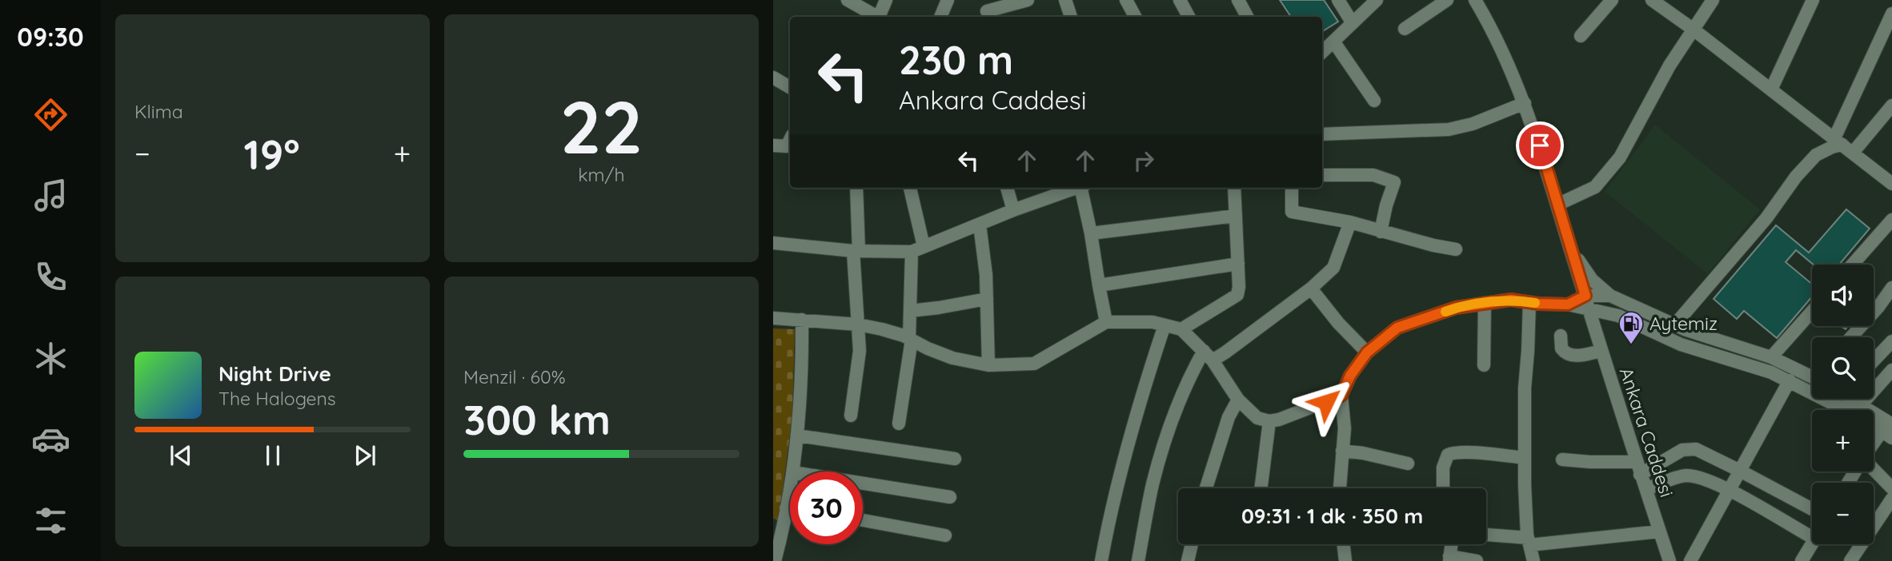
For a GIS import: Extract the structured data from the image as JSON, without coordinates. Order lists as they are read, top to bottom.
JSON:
{
  "streets": {
    "street": ["Ankara Caddesi"]
  },
  "places": {
    "fuel station": ["Aytemiz"]
  },
  "page": {
    "tabs": "09:30",
    "tile": [
      "Klima",
      ["22", "km/h"],
      ["Menzil · 60%", "300 km"]
    ],
    "turn": ["230 m", "Ankara Caddesi"],
    "heat": ["−", "19°", "+"],
    "map_buttons": ["+", "−"],
    "song": ["Night Drive", "The Halogens"],
    "limit": "30",
    "trip": "09:31 · 1 dk · 350 m"
  }
}
